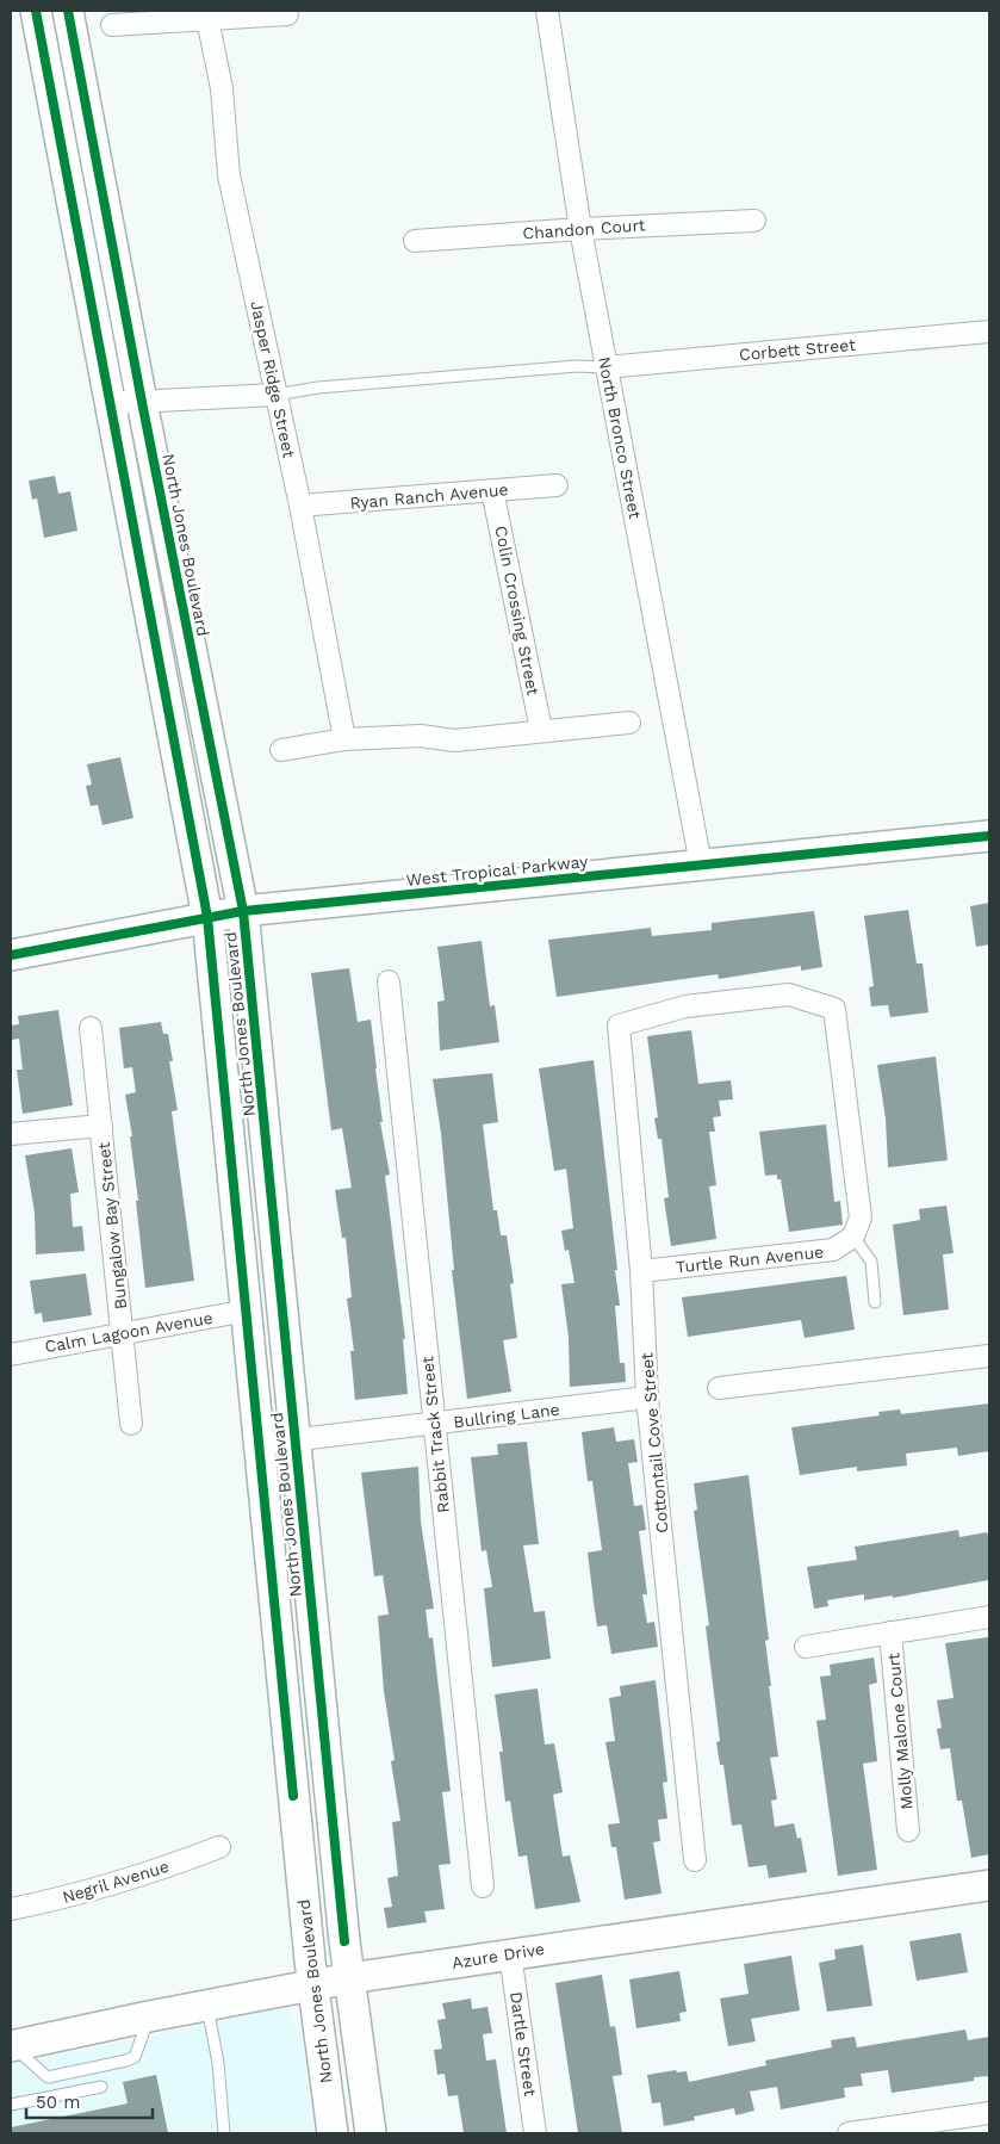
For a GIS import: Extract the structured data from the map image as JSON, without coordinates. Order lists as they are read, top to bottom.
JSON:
{
  "streets": {
    "main road": ["North Jones Boulevard", "West Tropical Parkway", "Azure Drive"],
    "street": [
      "Chandon Court",
      "Corbett Street",
      "Jasper Ridge Street",
      "North Bronco Street",
      "Ryan Ranch Avenue",
      "Colin Crossing Street",
      "Bungalow Bay Street",
      "Turtle Run Avenue",
      "Calm Lagoon Avenue",
      "Bullring Lane",
      "Rabbit Track Street",
      "Cottontail Cove Street",
      "Molly Malone Court",
      "Negril Avenue",
      "Dartle Street"
    ]
  },
  "crossings": [
    ["Chandon Court", "North Bronco Street"],
    ["Corbett Street", "North Bronco Street"],
    ["Jasper Ridge Street", "Ryan Ranch Avenue"],
    ["North Bronco Street", "West Tropical Parkway"],
    ["Ryan Ranch Avenue", "Colin Crossing Street"],
    ["North Jones Boulevard", "West Tropical Parkway"],
    ["North Jones Boulevard", "Calm Lagoon Avenue"],
    ["North Jones Boulevard", "Bullring Lane"],
    ["North Jones Boulevard", "Azure Drive"],
    ["Bungalow Bay Street", "Calm Lagoon Avenue"],
    ["Turtle Run Avenue", "Cottontail Cove Street"],
    ["Bullring Lane", "Rabbit Track Street"],
    ["Bullring Lane", "Cottontail Cove Street"],
    ["Azure Drive", "Dartle Street"]
  ],
  "scale_bar": "50 m"
}
